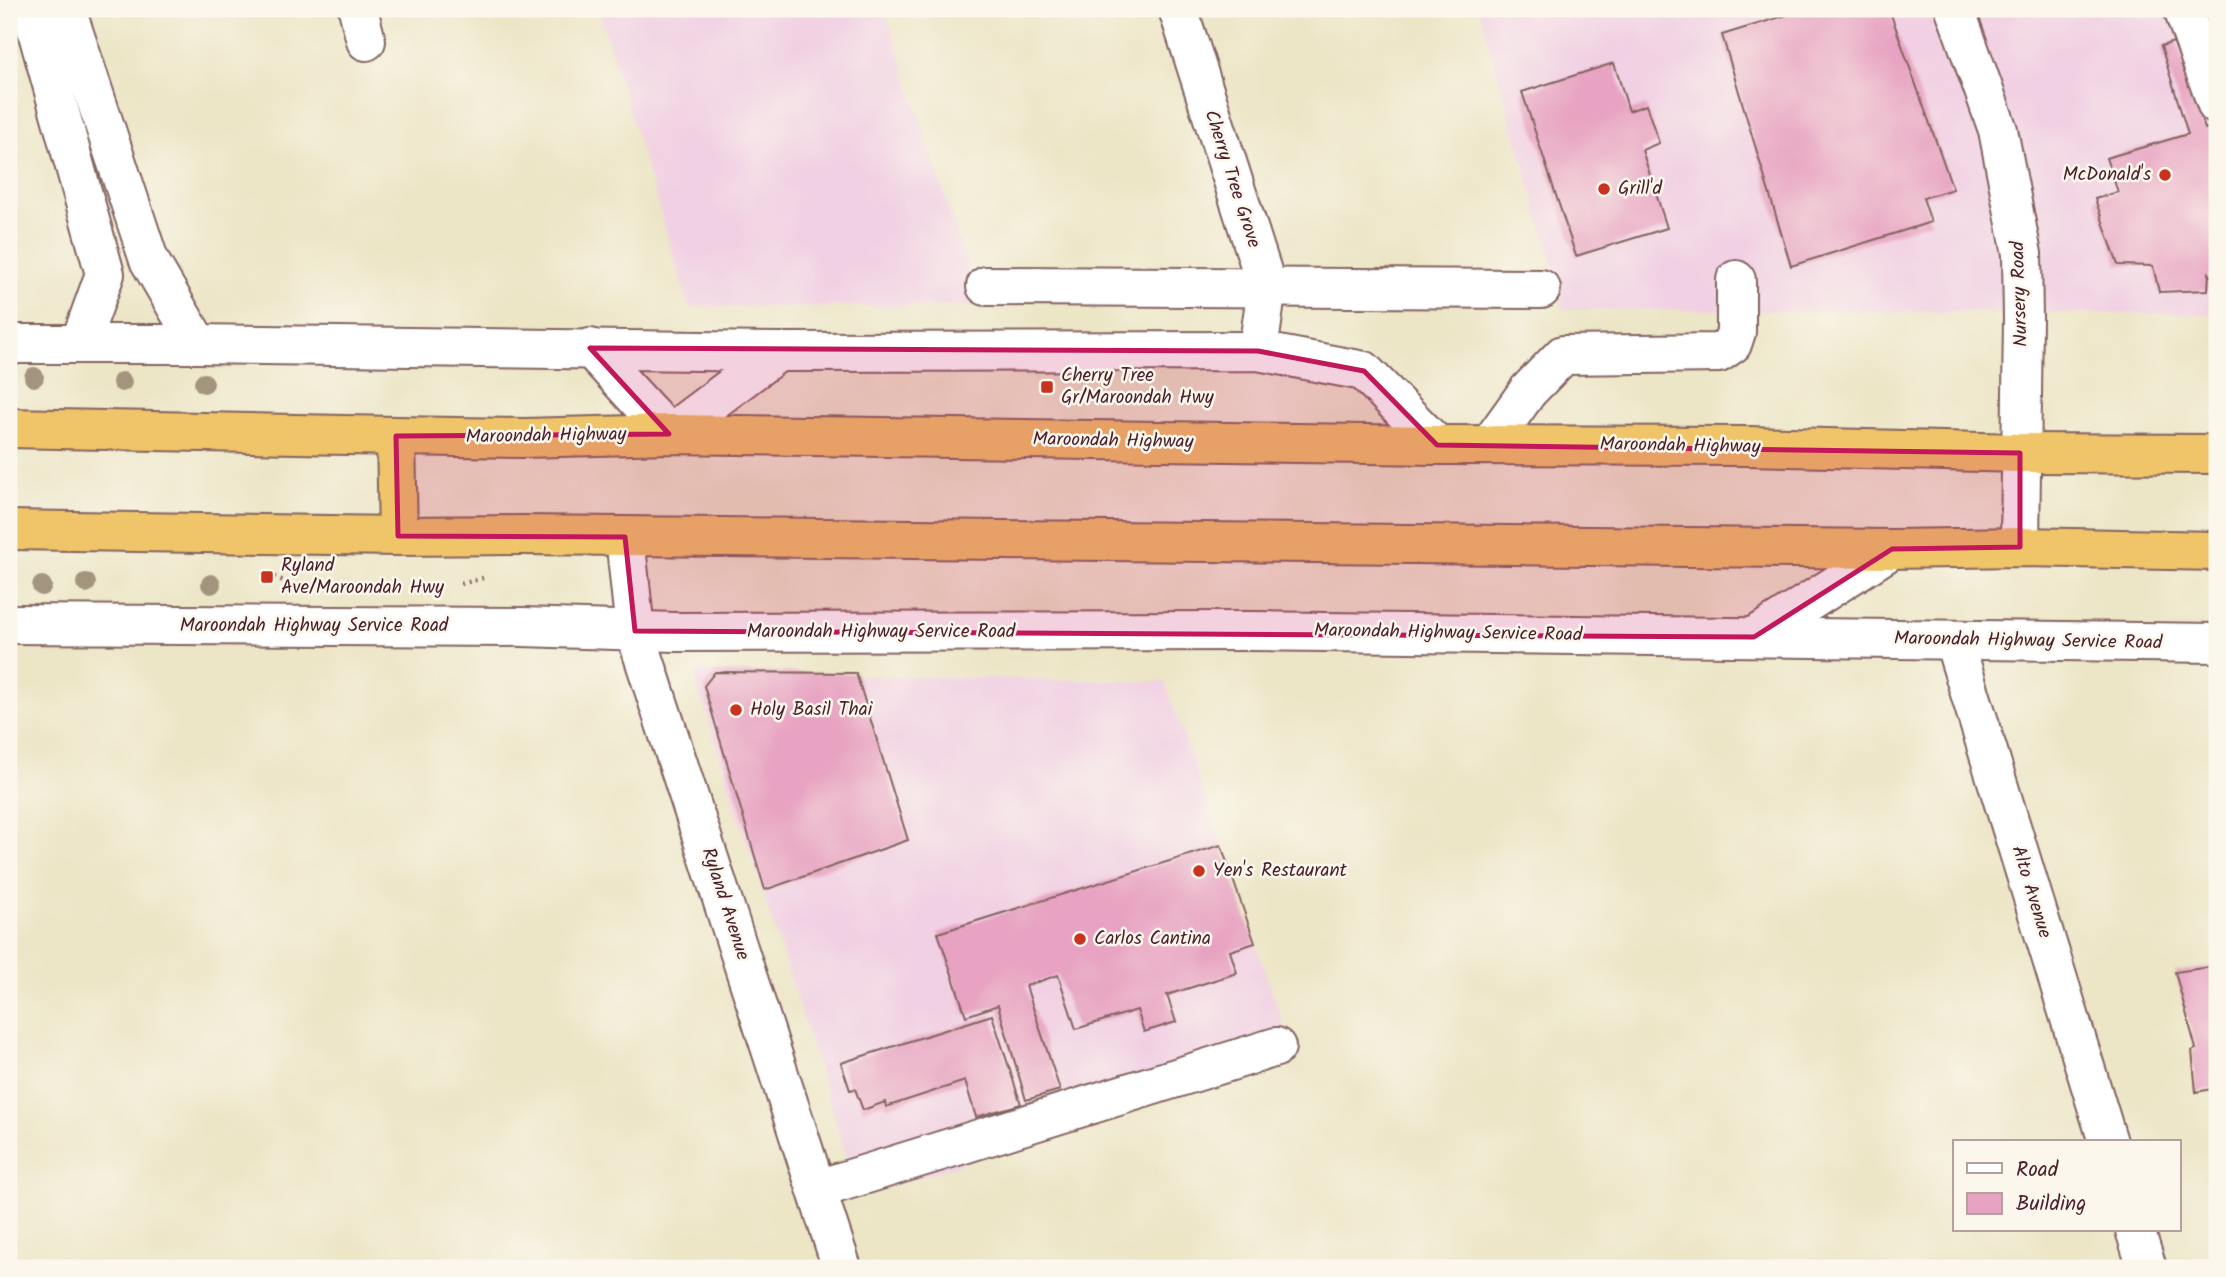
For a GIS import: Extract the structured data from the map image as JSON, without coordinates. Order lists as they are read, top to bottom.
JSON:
{
  "streets": {
    "highway": ["Maroondah Highway"],
    "street": [
      "Cherry Tree Grove",
      "Nursery Road",
      "Maroondah Highway Service Road",
      "Alto Avenue",
      "Ryland Avenue"
    ]
  },
  "crossings": [
    ["Nursery Road", "Maroondah Highway"],
    ["Maroondah Highway Service Road", "Alto Avenue"],
    ["Maroondah Highway Service Road", "Ryland Avenue"]
  ],
  "places": {
    "other": [
      "McDonald's",
      "Grill'd",
      "Holy Basil Thai",
      "Yen's Restaurant",
      "Carlos Cantina"
    ],
    "transit": ["Cherry Tree Gr/Maroondah Hwy", "Ryland Ave/Maroondah Hwy"]
  },
  "legend": ["Road", "Building"]
}
